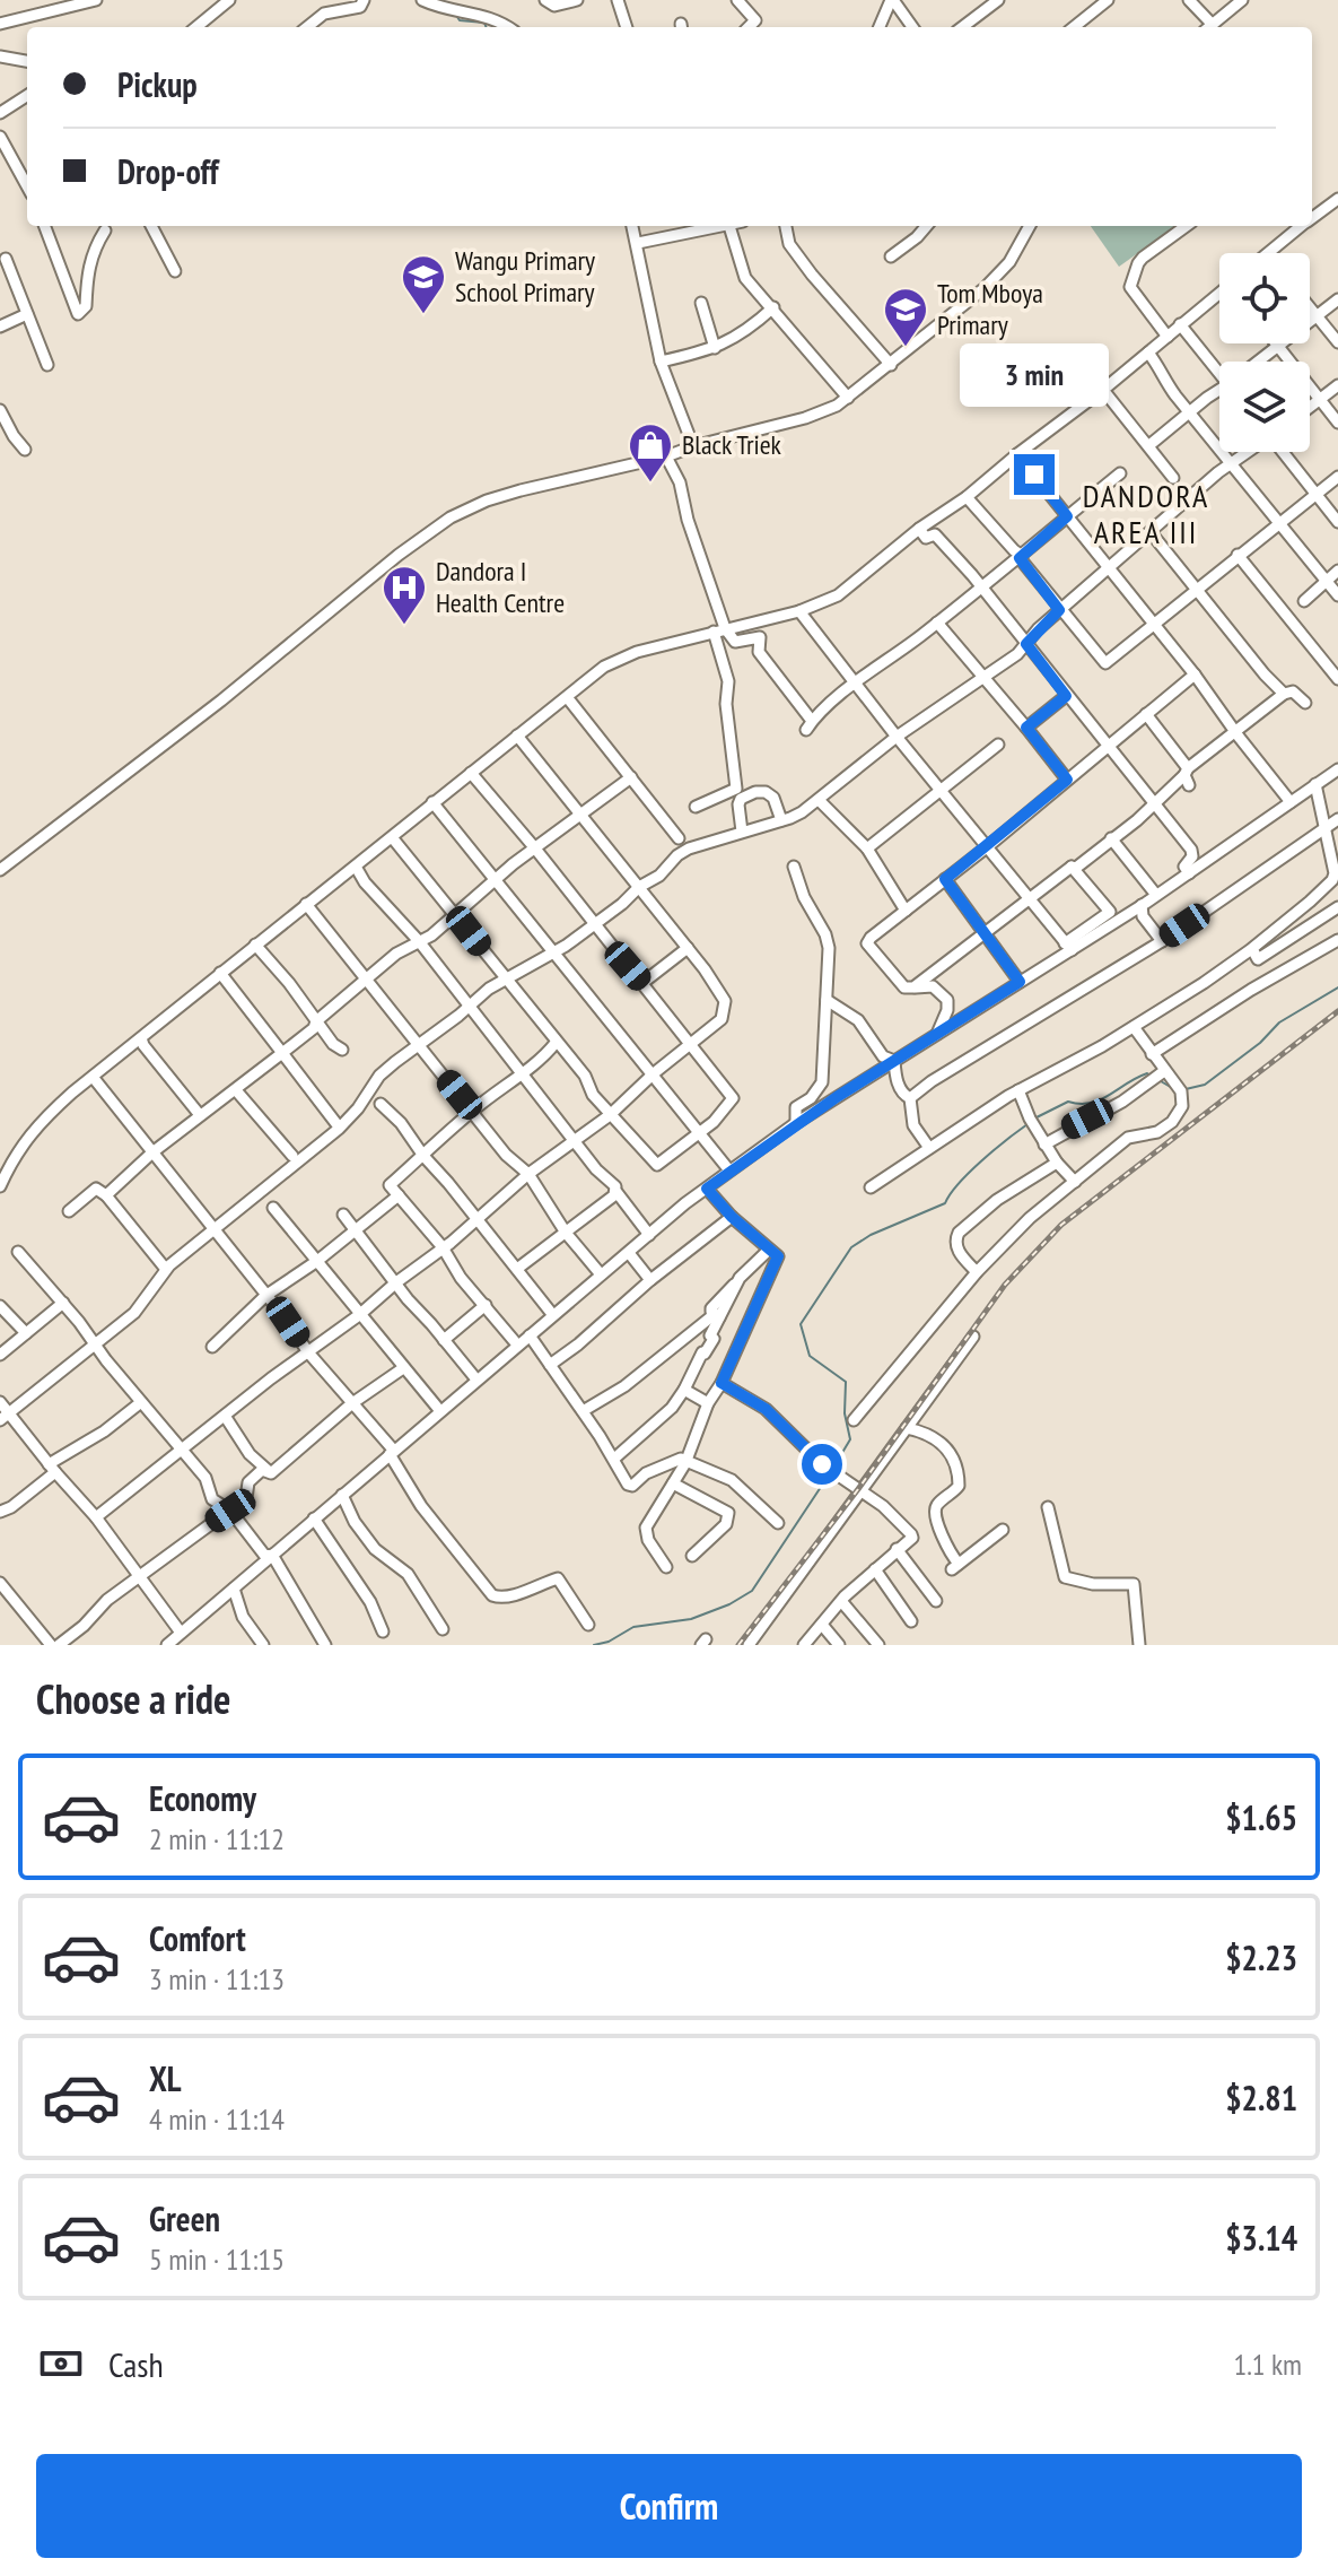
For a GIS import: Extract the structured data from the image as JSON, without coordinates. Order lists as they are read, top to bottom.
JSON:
{
  "districts": ["DANDORA AREA III"],
  "places": {
    "school or university": ["Wangu Primary School Primary", "Tom Mboya Primary"],
    "shop": ["Black Triek"],
    "hospital": ["Dandora I Health Centre"]
  },
  "page": {
    "banner": ["Pickup", "Drop-off"],
    "bubble": "3 min",
    "heading": "Choose a ride",
    "list": [
      {
        "name": "Economy",
        "note": "2 min · 11:12",
        "value": "$1.65"
      },
      {
        "name": "Comfort",
        "note": "3 min · 11:13",
        "value": "$2.23"
      },
      {
        "name": "XL",
        "note": "4 min · 11:14",
        "value": "$2.81"
      },
      {
        "name": "Green",
        "note": "5 min · 11:15",
        "value": "$3.14"
      }
    ],
    "pay": ["Cash", "1.1 km"],
    "buttons": "Confirm"
  }
}
